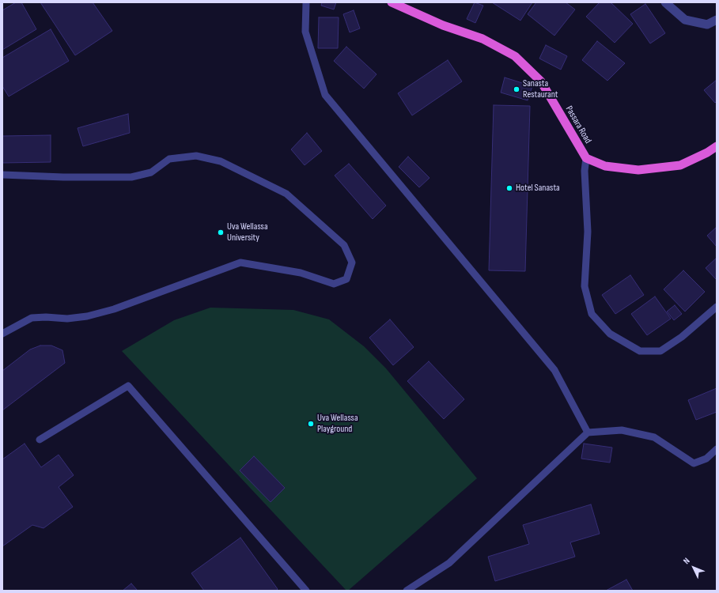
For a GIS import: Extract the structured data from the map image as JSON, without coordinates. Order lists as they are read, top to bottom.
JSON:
{
  "streets": {
    "highway": ["Passara Road"]
  },
  "places": [
    "Sanasta Restaurant",
    "Hotel Sanasta",
    "Uva Wellassa University",
    "Uva Wellassa Playground"
  ],
  "north": "top left"
}
